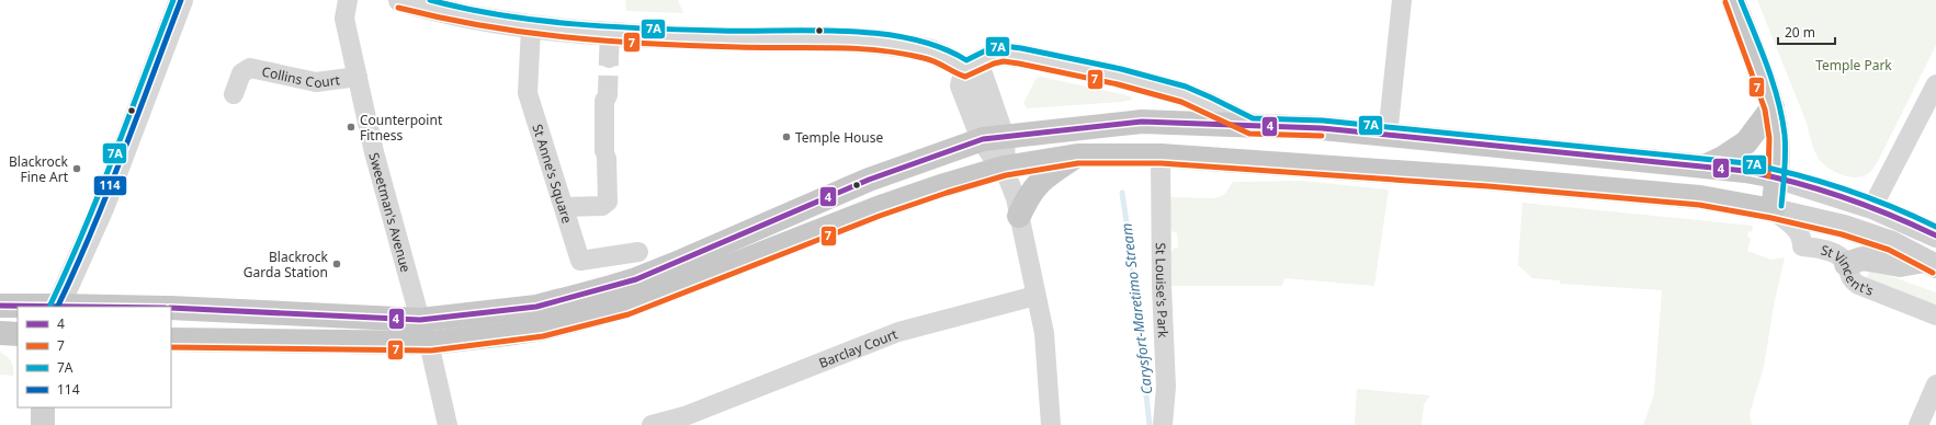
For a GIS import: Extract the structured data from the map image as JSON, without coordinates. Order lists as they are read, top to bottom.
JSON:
{
  "streets": {
    "street": [
      "Collins Court",
      "St Anne's Square",
      "Sweetman's Avenue",
      "St Vincent's",
      "St Louise's Park",
      "Barclay Court"
    ]
  },
  "crossings": [
    ["Collins Court", "Sweetman's Avenue"]
  ],
  "water": ["Carysfort-Maretimo Stream"],
  "parks": ["Temple Park"],
  "places": [
    "Counterpoint Fitness",
    "Temple House",
    "Blackrock Fine Art",
    "Blackrock Garda Station"
  ],
  "lines": [
    "transit line 7A",
    "transit line 114",
    "transit line 7",
    "transit line 4"
  ],
  "legend": [
    "4",
    "7",
    "7A",
    "114"
  ],
  "scale_bar": "20 m"
}
